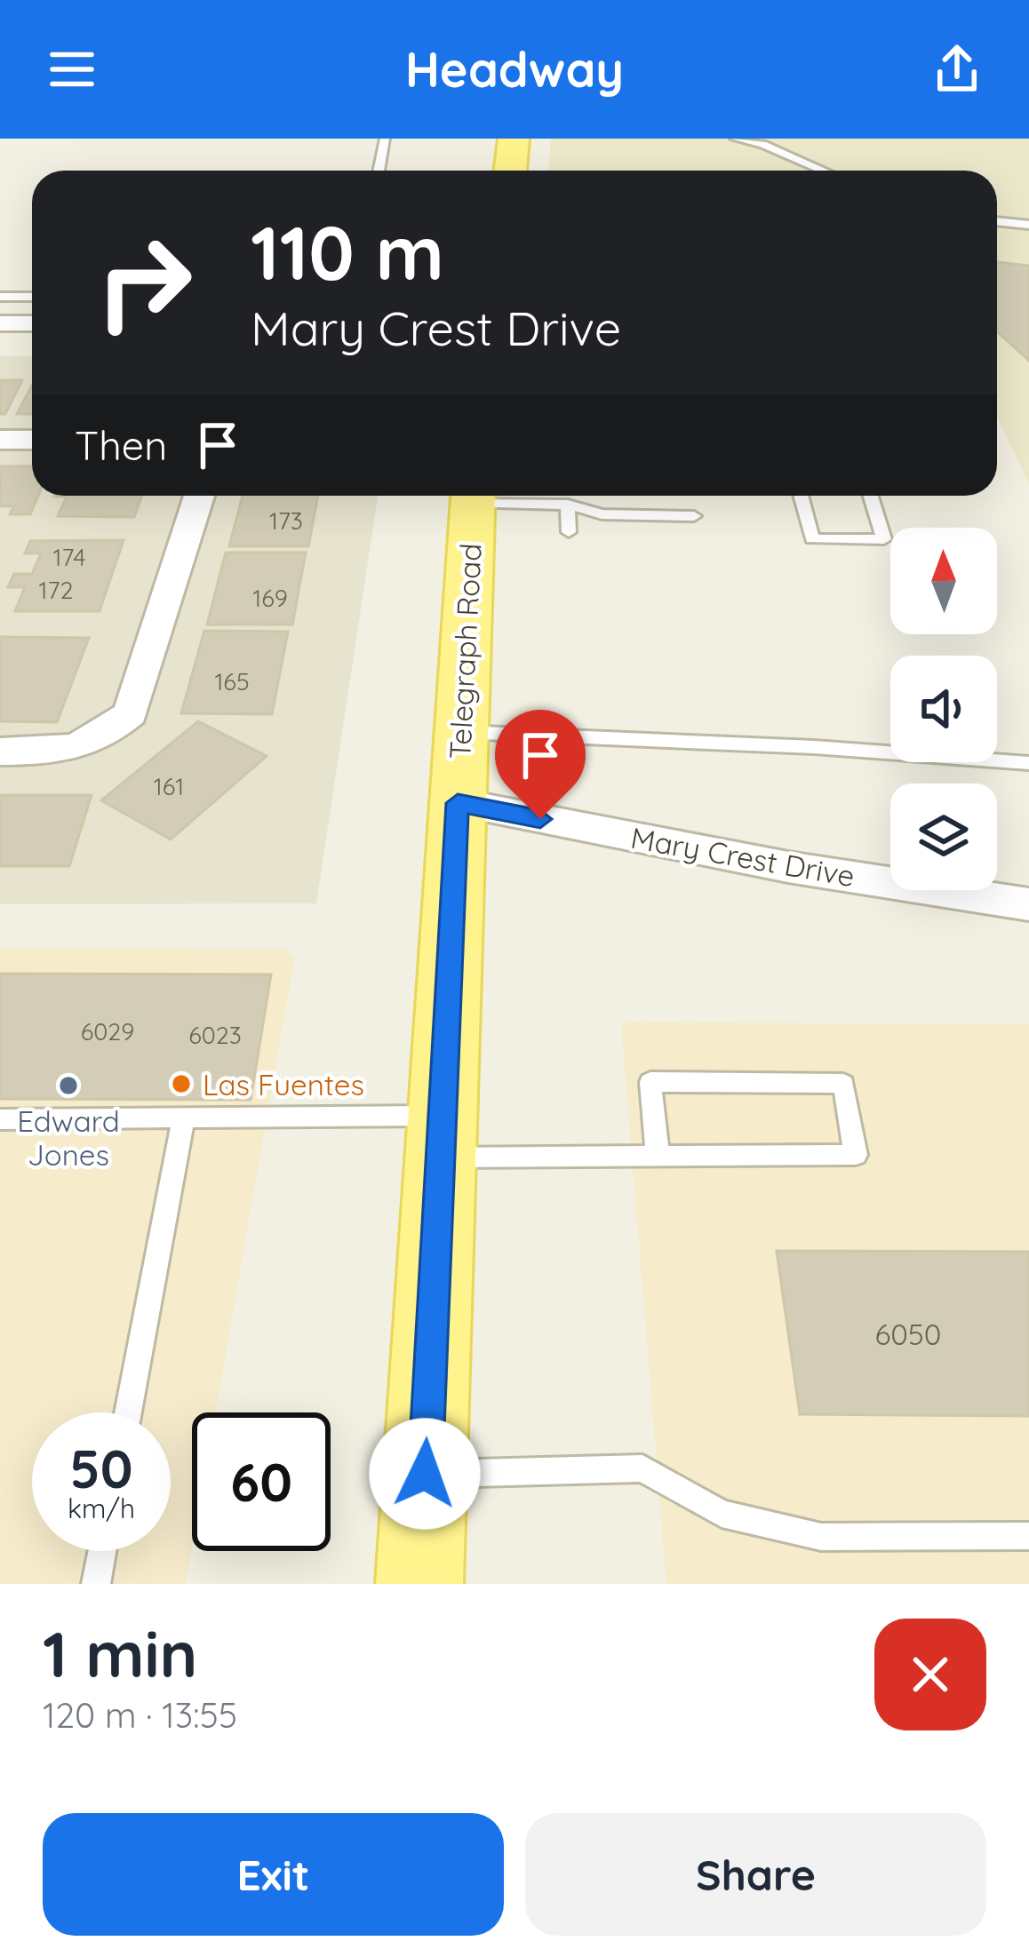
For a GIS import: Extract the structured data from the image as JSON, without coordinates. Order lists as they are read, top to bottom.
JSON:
{
  "streets": {
    "main road": ["Telegraph Road"],
    "street": ["Mary Crest Drive"]
  },
  "crossings": [
    ["Telegraph Road", "Mary Crest Drive"]
  ],
  "places": ["Las Fuentes", "Edward Jones"],
  "house_numbers": [
    "173",
    "174",
    "172",
    "169",
    "165",
    "161",
    "6029",
    "6023",
    "6050"
  ],
  "north": "top",
  "page": {
    "header": "Headway",
    "turn": ["110 m", "Mary Crest Drive"],
    "then": "Then",
    "speed": "50 km/h",
    "limit": "60",
    "heading": ["1 min", "120 m · 13:55"],
    "buttons": ["Exit", "Share"]
  }
}
